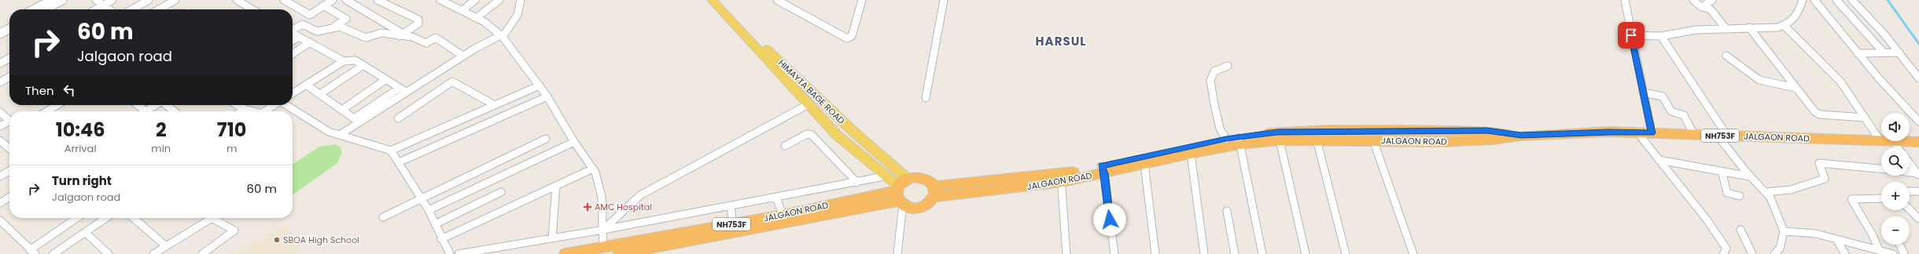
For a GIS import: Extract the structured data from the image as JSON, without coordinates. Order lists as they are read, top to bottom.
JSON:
{
  "streets": {
    "highway": ["NH753F", "JALGAON ROAD"],
    "main road": ["HIMAYTA BAGE ROAD"]
  },
  "crossings": [
    ["HIMAYTA BAGE ROAD", "JALGAON ROAD"]
  ],
  "districts": ["HARSUL"],
  "places": {
    "health": ["AMC Hospital"],
    "other": ["SBOA High School"]
  },
  "page": {
    "turn": ["60 m", "Jalgaon road"],
    "then": "Then",
    "eta": [
      "10:46",
      "Arrival",
      "2",
      "min",
      "710",
      "m"
    ],
    "map_buttons": ["+", "−"],
    "list": [
      {
        "name": "Turn right",
        "note": "Jalgaon road",
        "value": "60 m"
      }
    ]
  }
}
